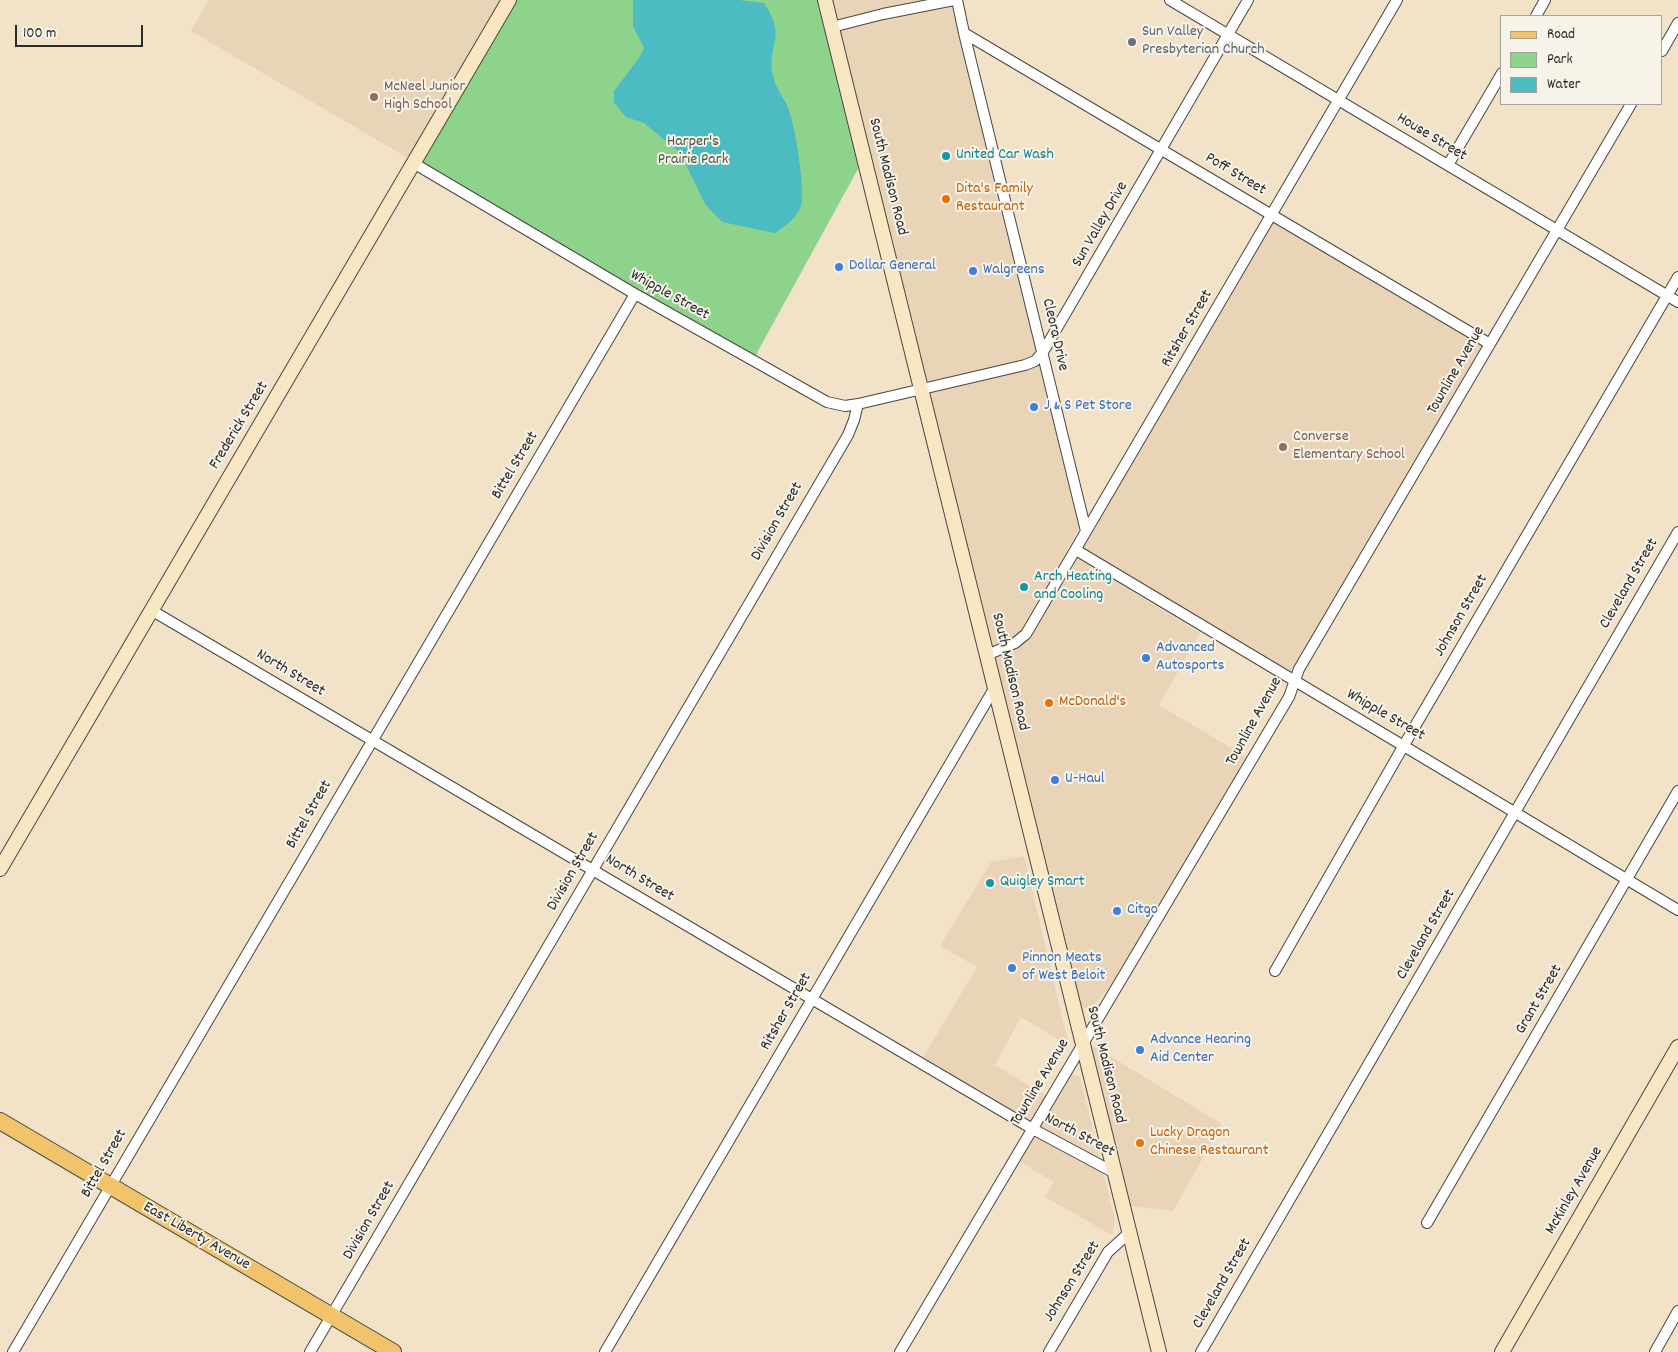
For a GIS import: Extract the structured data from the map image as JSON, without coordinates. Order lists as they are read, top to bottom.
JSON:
{
  "streets": {
    "main road": [
      "South Madison Road",
      "Frederick Street",
      "McKinley Avenue",
      "East Liberty Avenue"
    ],
    "street": [
      "House Street",
      "Poff Street",
      "Sun Valley Drive",
      "Whipple Street",
      "Ritsher Street",
      "Cleora Drive",
      "Townline Avenue",
      "Bittel Street",
      "Division Street",
      "Cleveland Street",
      "Johnson Street",
      "North Street",
      "Grant Street"
    ]
  },
  "crossings": [
    ["House Street", "Sun Valley Drive"],
    ["House Street", "Ritsher Street"],
    ["House Street", "Townline Avenue"],
    ["House Street", "Johnson Street"],
    ["Poff Street", "Sun Valley Drive"],
    ["Poff Street", "Ritsher Street"],
    ["Poff Street", "Cleora Drive"],
    ["Poff Street", "Townline Avenue"],
    ["South Madison Road", "Sun Valley Drive"],
    ["South Madison Road", "Whipple Street"],
    ["South Madison Road", "Ritsher Street"],
    ["South Madison Road", "Townline Avenue"],
    ["South Madison Road", "Johnson Street"],
    ["South Madison Road", "North Street"],
    ["Sun Valley Drive", "Whipple Street"],
    ["Sun Valley Drive", "Cleora Drive"],
    ["Whipple Street", "Ritsher Street"],
    ["Whipple Street", "Townline Avenue"],
    ["Whipple Street", "Frederick Street"],
    ["Whipple Street", "Bittel Street"],
    ["Whipple Street", "Division Street"],
    ["Whipple Street", "Cleveland Street"],
    ["Whipple Street", "Johnson Street"],
    ["Whipple Street", "Grant Street"],
    ["Ritsher Street", "Cleora Drive"],
    ["Ritsher Street", "North Street"],
    ["Townline Avenue", "North Street"],
    ["Frederick Street", "North Street"],
    ["Bittel Street", "North Street"],
    ["Bittel Street", "East Liberty Avenue"],
    ["Division Street", "North Street"],
    ["Division Street", "East Liberty Avenue"]
  ],
  "parks": ["Harper's Prairie Park"],
  "places": [
    "Sun Valley Presbyterian Church",
    "McNeel Junior High School",
    "United Car Wash",
    "Dita's Family Restaurant",
    "Dollar General",
    "Walgreens",
    "J & S Pet Store",
    "Converse Elementary School",
    "Arch Heating and Cooling",
    "Advanced Autosports",
    "McDonald's",
    "U-Haul",
    "Quigley Smart",
    "Citgo",
    "Pinnon Meats of West Beloit",
    "Advance Hearing Aid Center",
    "Lucky Dragon Chinese Restaurant"
  ],
  "legend": ["Road", "Park", "Water"],
  "scale_bar": "100 m"
}
